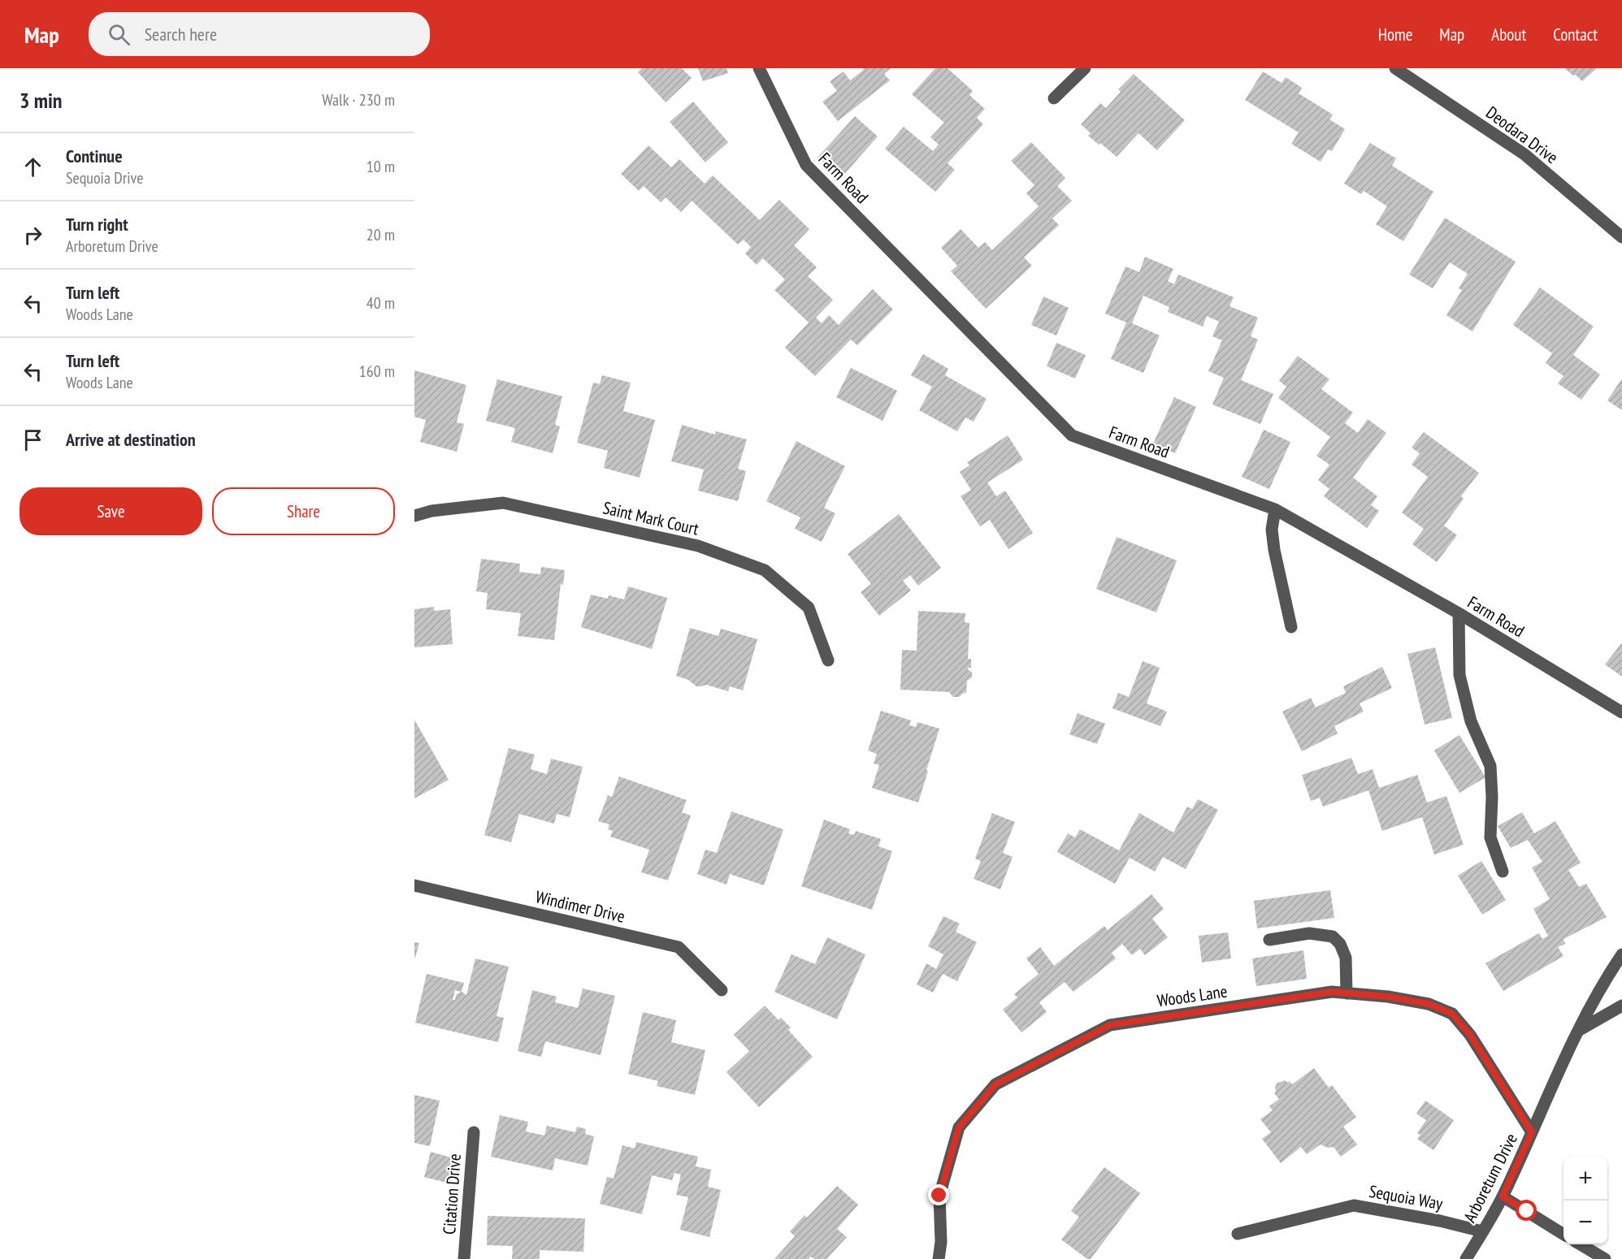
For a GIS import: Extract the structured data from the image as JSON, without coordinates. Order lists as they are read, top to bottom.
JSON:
{
  "streets": {
    "street": [
      "Deodara Drive",
      "Farm Road",
      "Saint Mark Court",
      "Windimer Drive",
      "Woods Lane",
      "Arboretum Drive",
      "Citation Drive",
      "Sequoia Way"
    ]
  },
  "crossings": [
    ["Woods Lane", "Arboretum Drive"],
    ["Arboretum Drive", "Sequoia Way"]
  ],
  "page": {
    "header": "Map",
    "search": "Search here",
    "nav": [
      "Home",
      "Map",
      "About",
      "Contact"
    ],
    "heading": ["3 min", "Walk · 230 m"],
    "list": [
      ["Continue", "Sequoia Drive", "10 m"],
      ["Turn right", "Arboretum Drive", "20 m"],
      ["Turn left", "Woods Lane", "40 m"],
      ["Turn left", "Woods Lane", "160 m"],
      "Arrive at destination"
    ],
    "buttons": ["Save", "Share"],
    "map_buttons": ["+", "−"]
  }
}
